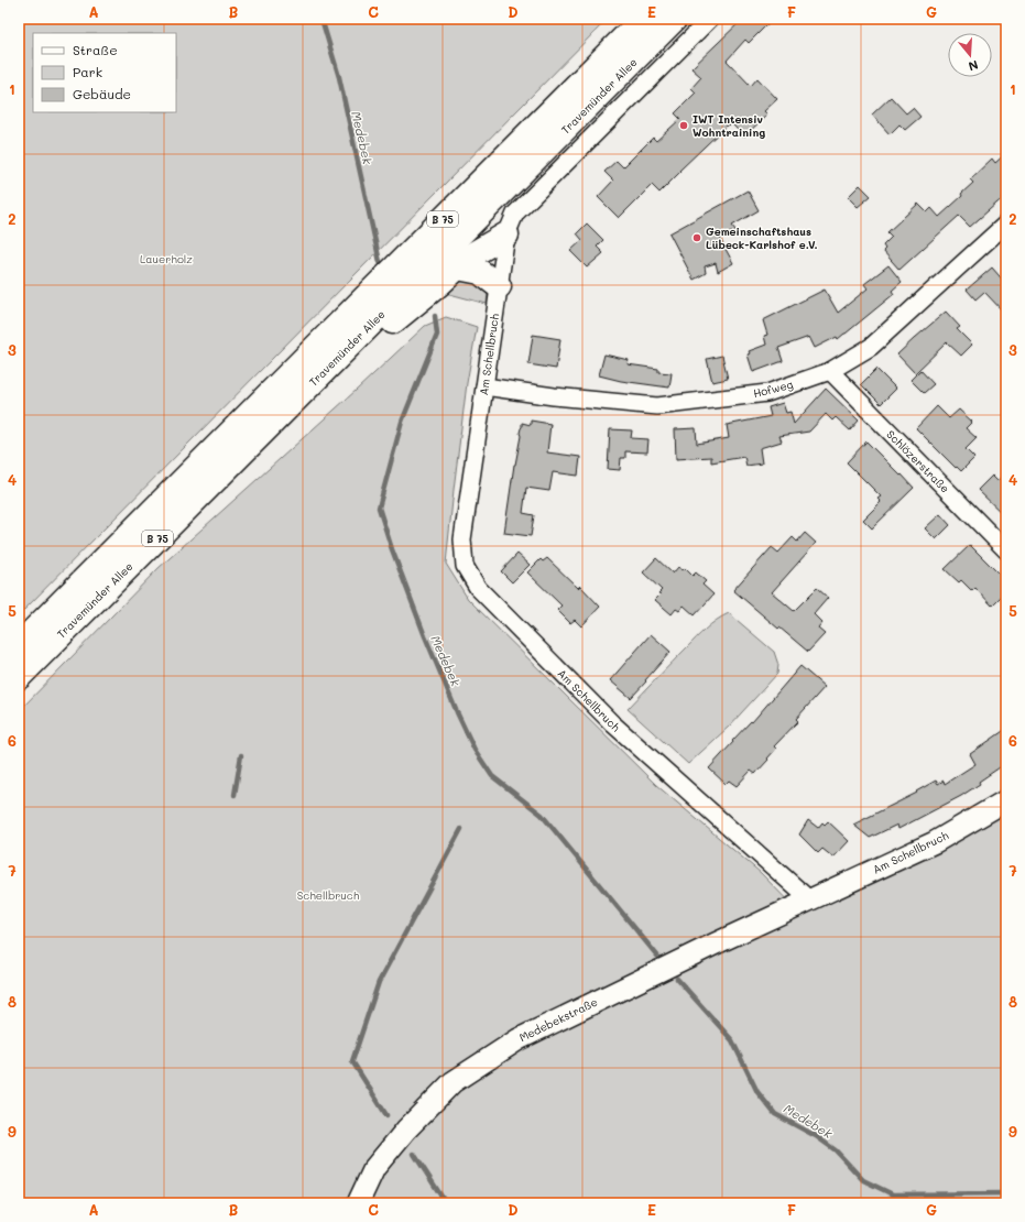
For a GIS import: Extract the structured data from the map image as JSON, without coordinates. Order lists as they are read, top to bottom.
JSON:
{
  "streets": {
    "highway": ["Travemünder Allee", "B 75"],
    "street": [
      "Am Schellbruch",
      "Hofweg",
      "Schlözerstraße",
      "Medebekstraße"
    ]
  },
  "crossings": [
    ["Am Schellbruch", "Hofweg"],
    ["Am Schellbruch", "Medebekstraße"],
    ["Hofweg", "Schlözerstraße"]
  ],
  "water": ["Medebek"],
  "parks": ["Lauerholz", "Schellbruch"],
  "places": ["IWT Intensiv Wohntraining", "Gemeinschaftshaus Lübeck-Karlshof e.V."],
  "legend": ["Straße", "Park", "Gebäude"],
  "north": "bottom",
  "grid": {
    "columns": [
      "A",
      "B",
      "C",
      "D",
      "E",
      "F",
      "G"
    ],
    "rows": [
      "1",
      "2",
      "3",
      "4",
      "5",
      "6",
      "7",
      "8",
      "9"
    ]
  }
}
